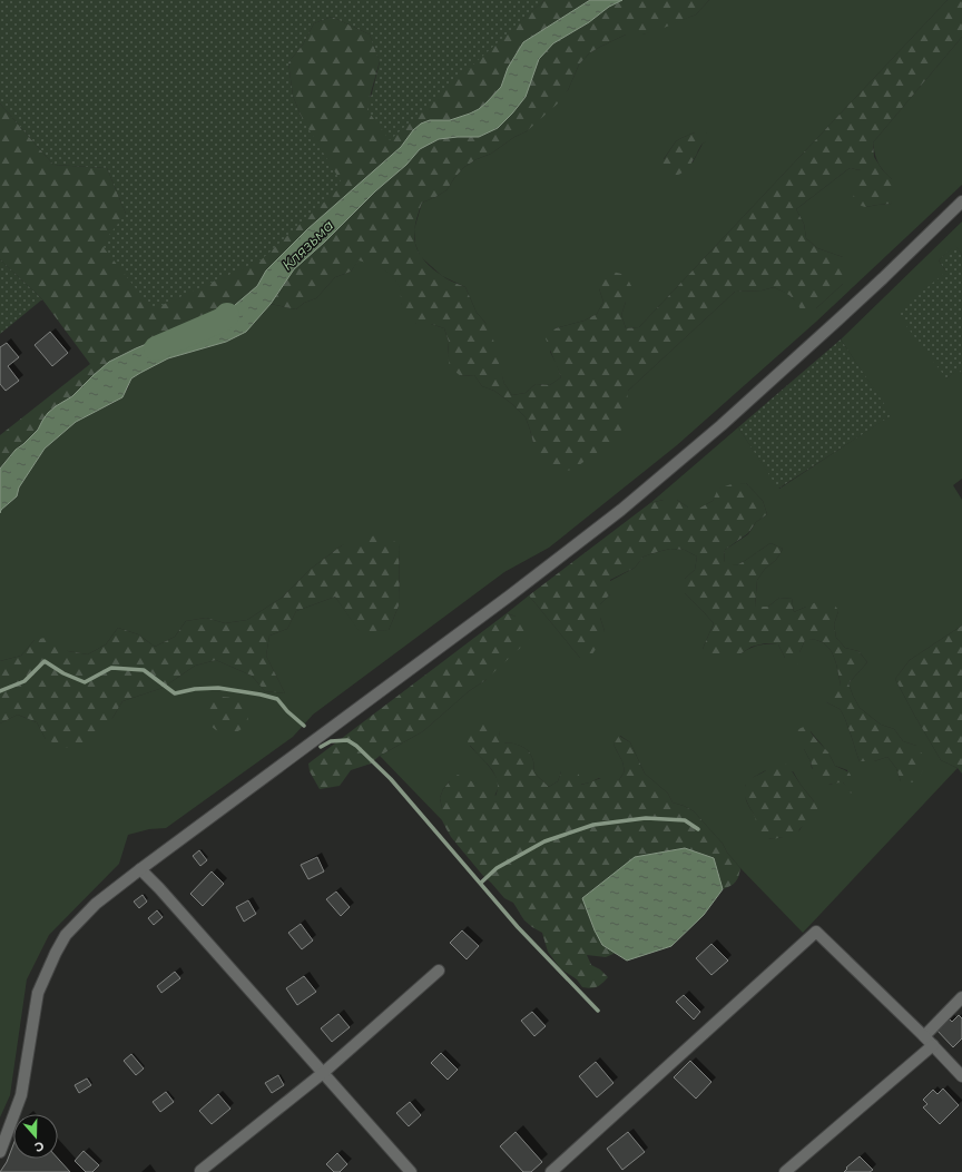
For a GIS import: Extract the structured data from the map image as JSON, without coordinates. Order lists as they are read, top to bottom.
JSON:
{
  "water": ["Клязьма"],
  "north": "bottom"
}
